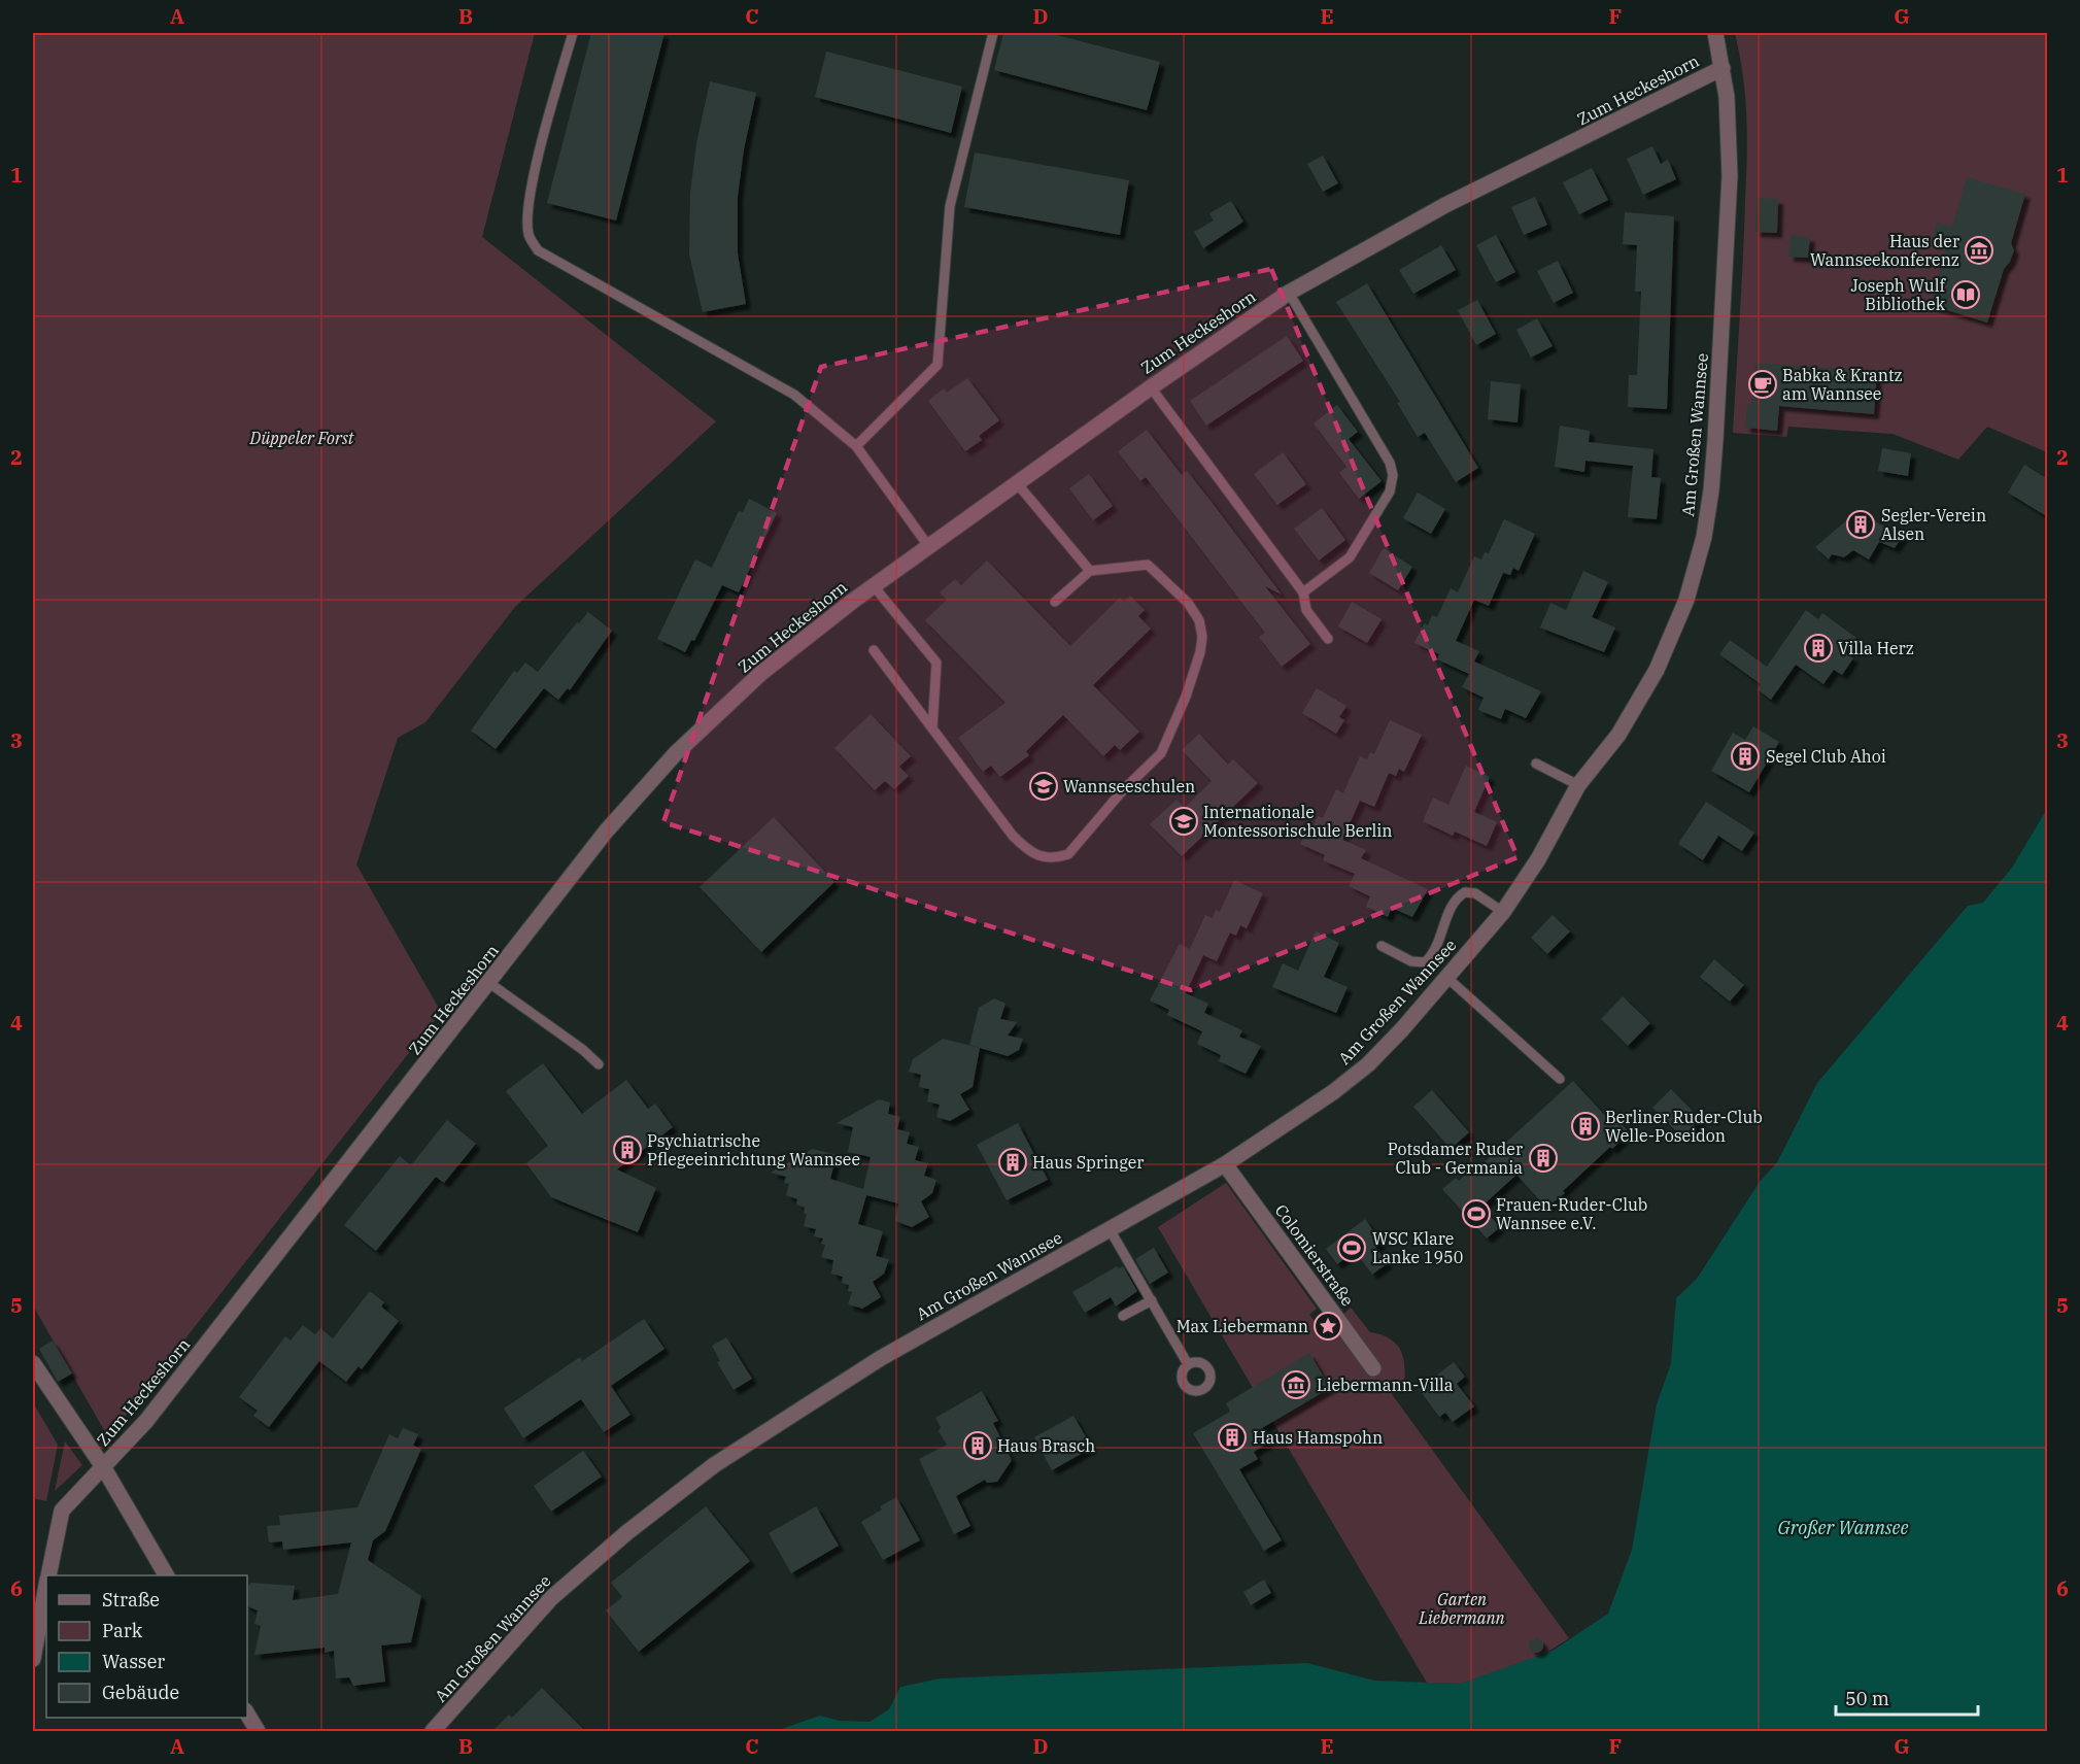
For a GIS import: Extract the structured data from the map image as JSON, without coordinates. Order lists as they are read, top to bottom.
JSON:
{
  "streets": {
    "street": ["Zum Heckeshorn", "Am Großen Wannsee", "Colomierstraße"]
  },
  "crossings": [
    ["Zum Heckeshorn", "Am Großen Wannsee"],
    ["Am Großen Wannsee", "Colomierstraße"]
  ],
  "water": ["Großer Wannsee"],
  "parks": ["Düppeler Forst", "Garten Liebermann"],
  "places": {
    "museum": ["Haus der Wannseekonferenz", "Liebermann-Villa"],
    "library": ["Joseph Wulf Bibliothek"],
    "cafe": ["Babka & Krantz am Wannsee"],
    "building": [
      "Segler-Verein Alsen",
      "Villa Herz",
      "Segel Club Ahoi",
      "Berliner Ruder-Club Welle-Poseidon",
      "Psychiatrische Pflegeeinrichtung Wannsee",
      "Potsdamer Ruder Club - Germania",
      "Haus Springer",
      "Haus Hamspohn",
      "Haus Brasch"
    ],
    "school or university": ["Wannseeschulen", "Internationale Montessorischule Berlin"],
    "sports": ["Frauen-Ruder-Club Wannsee e.V.", "WSC Klare Lanke 1950"],
    "place": ["Max Liebermann"]
  },
  "legend": [
    "Straße",
    "Park",
    "Wasser",
    "Gebäude"
  ],
  "scale_bar": "50 m",
  "grid": {
    "columns": [
      "A",
      "B",
      "C",
      "D",
      "E",
      "F",
      "G"
    ],
    "rows": [
      "1",
      "2",
      "3",
      "4",
      "5",
      "6"
    ]
  }
}
